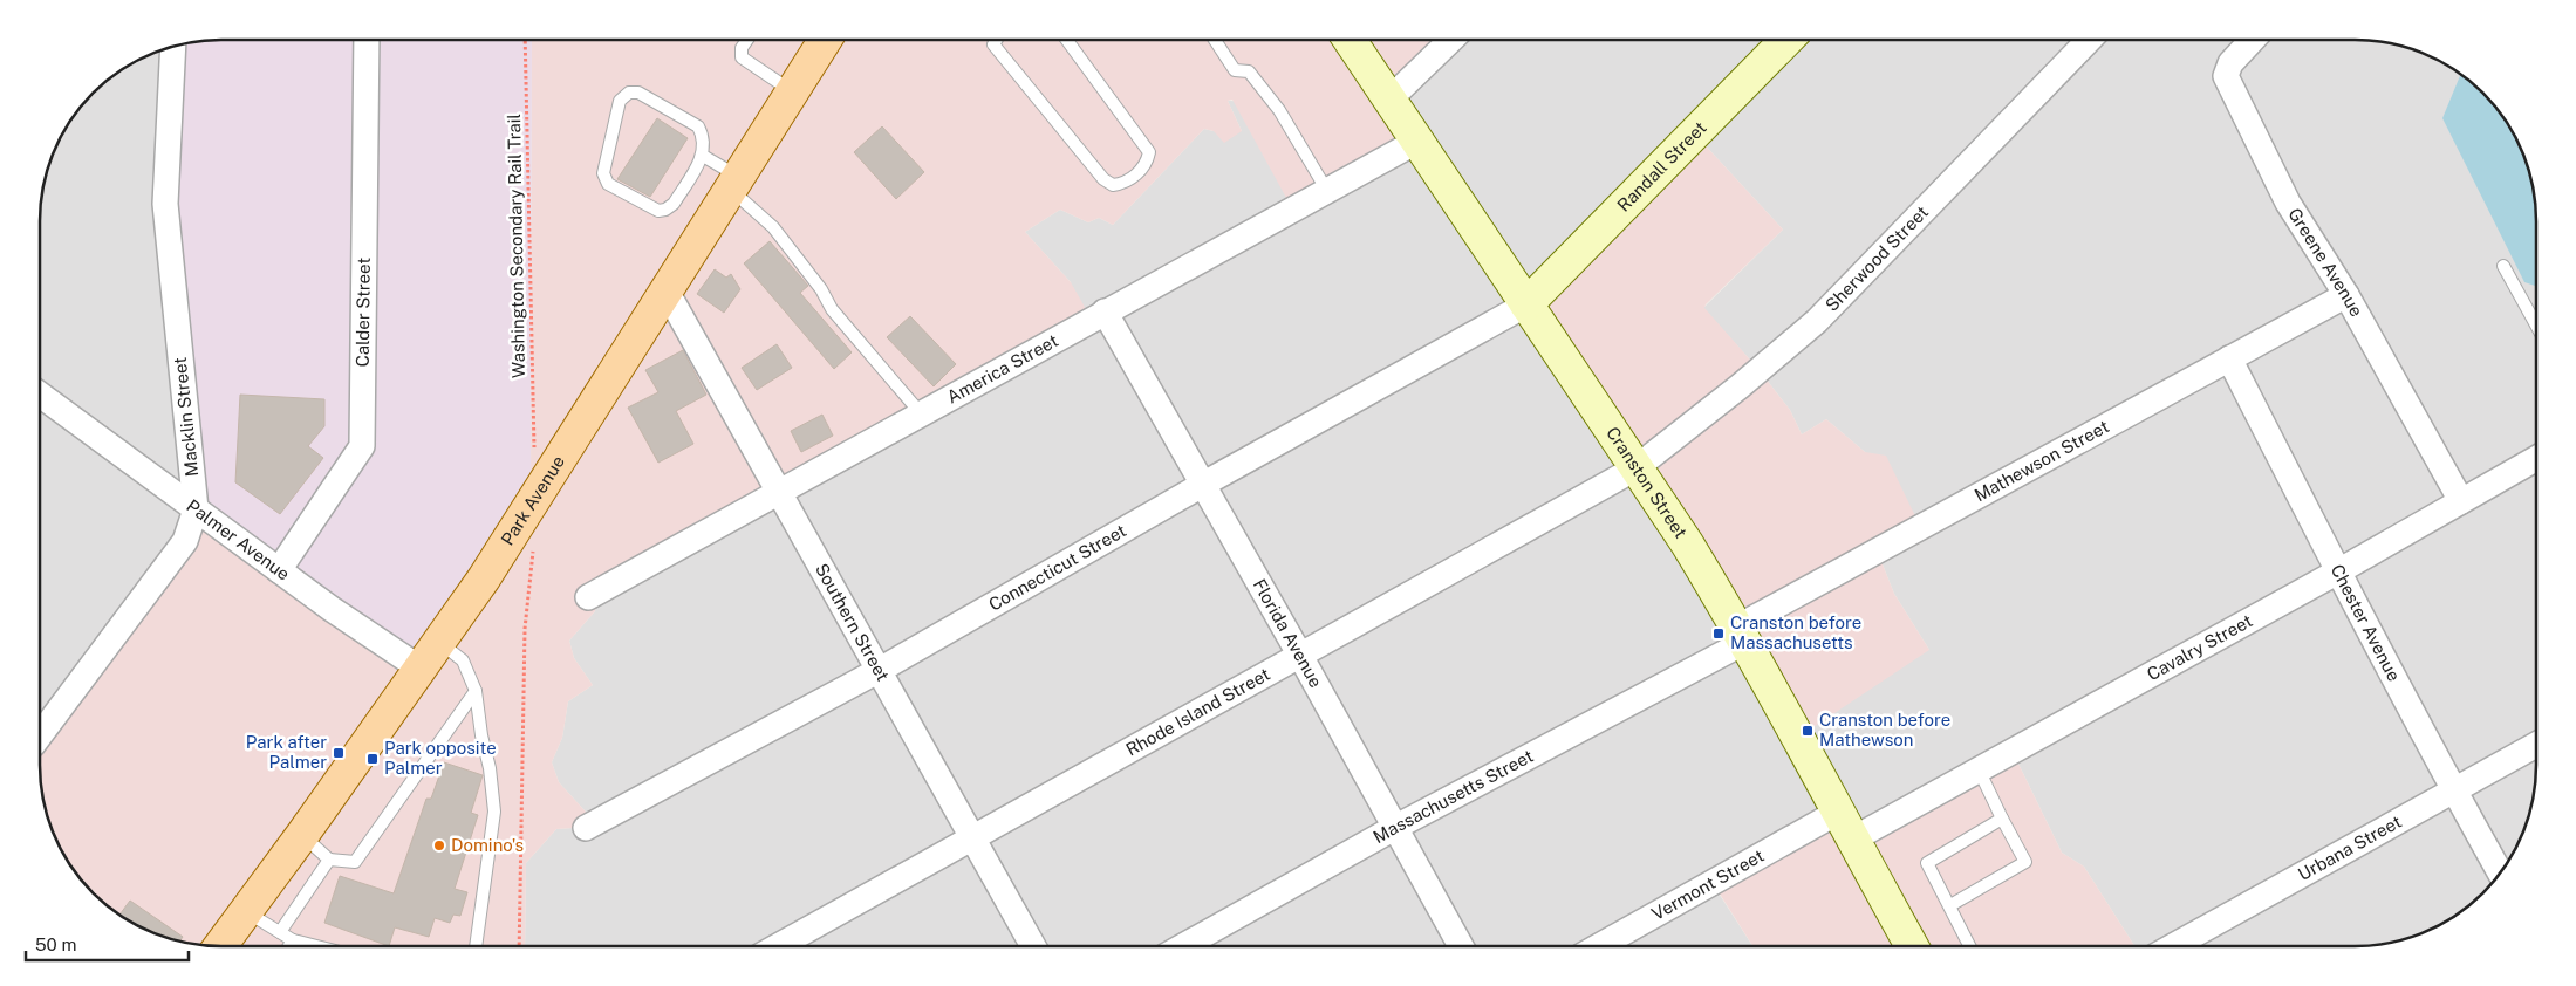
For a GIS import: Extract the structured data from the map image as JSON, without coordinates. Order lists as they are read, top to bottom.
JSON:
{
  "streets": {
    "main road": ["Randall Street", "Cranston Street", "Park Avenue"],
    "street": [
      "Sherwood Street",
      "Greene Avenue",
      "Calder Street",
      "America Street",
      "Macklin Street",
      "Mathewson Street",
      "Palmer Avenue",
      "Connecticut Street",
      "Chester Avenue",
      "Southern Street",
      "Florida Avenue",
      "Cavalry Street",
      "Rhode Island Street",
      "Massachusetts Street",
      "Urbana Street",
      "Vermont Street"
    ],
    "path": ["Washington Secondary Rail Trail"]
  },
  "crossings": [
    ["Randall Street", "Cranston Street"],
    ["Randall Street", "Connecticut Street"],
    ["Sherwood Street", "Cranston Street"],
    ["Sherwood Street", "Rhode Island Street"],
    ["Greene Avenue", "Mathewson Street"],
    ["Greene Avenue", "Cavalry Street"],
    ["Calder Street", "Palmer Avenue"],
    ["America Street", "Cranston Street"],
    ["America Street", "Southern Street"],
    ["America Street", "Florida Avenue"],
    ["Macklin Street", "Palmer Avenue"],
    ["Mathewson Street", "Cranston Street"],
    ["Mathewson Street", "Chester Avenue"],
    ["Mathewson Street", "Massachusetts Street"],
    ["Cranston Street", "Connecticut Street"],
    ["Cranston Street", "Cavalry Street"],
    ["Cranston Street", "Rhode Island Street"],
    ["Cranston Street", "Massachusetts Street"],
    ["Cranston Street", "Vermont Street"],
    ["Park Avenue", "Palmer Avenue"],
    ["Park Avenue", "Southern Street"],
    ["Connecticut Street", "Southern Street"],
    ["Connecticut Street", "Florida Avenue"],
    ["Chester Avenue", "Cavalry Street"],
    ["Chester Avenue", "Urbana Street"],
    ["Southern Street", "Rhode Island Street"],
    ["Florida Avenue", "Rhode Island Street"],
    ["Florida Avenue", "Massachusetts Street"],
    ["Cavalry Street", "Vermont Street"]
  ],
  "places": {
    "transit": [
      "Cranston before Massachusetts",
      "Cranston before Mathewson",
      "Park after Palmer",
      "Park opposite Palmer"
    ],
    "other": ["Domino's"]
  },
  "scale_bar": "50 m"
}
